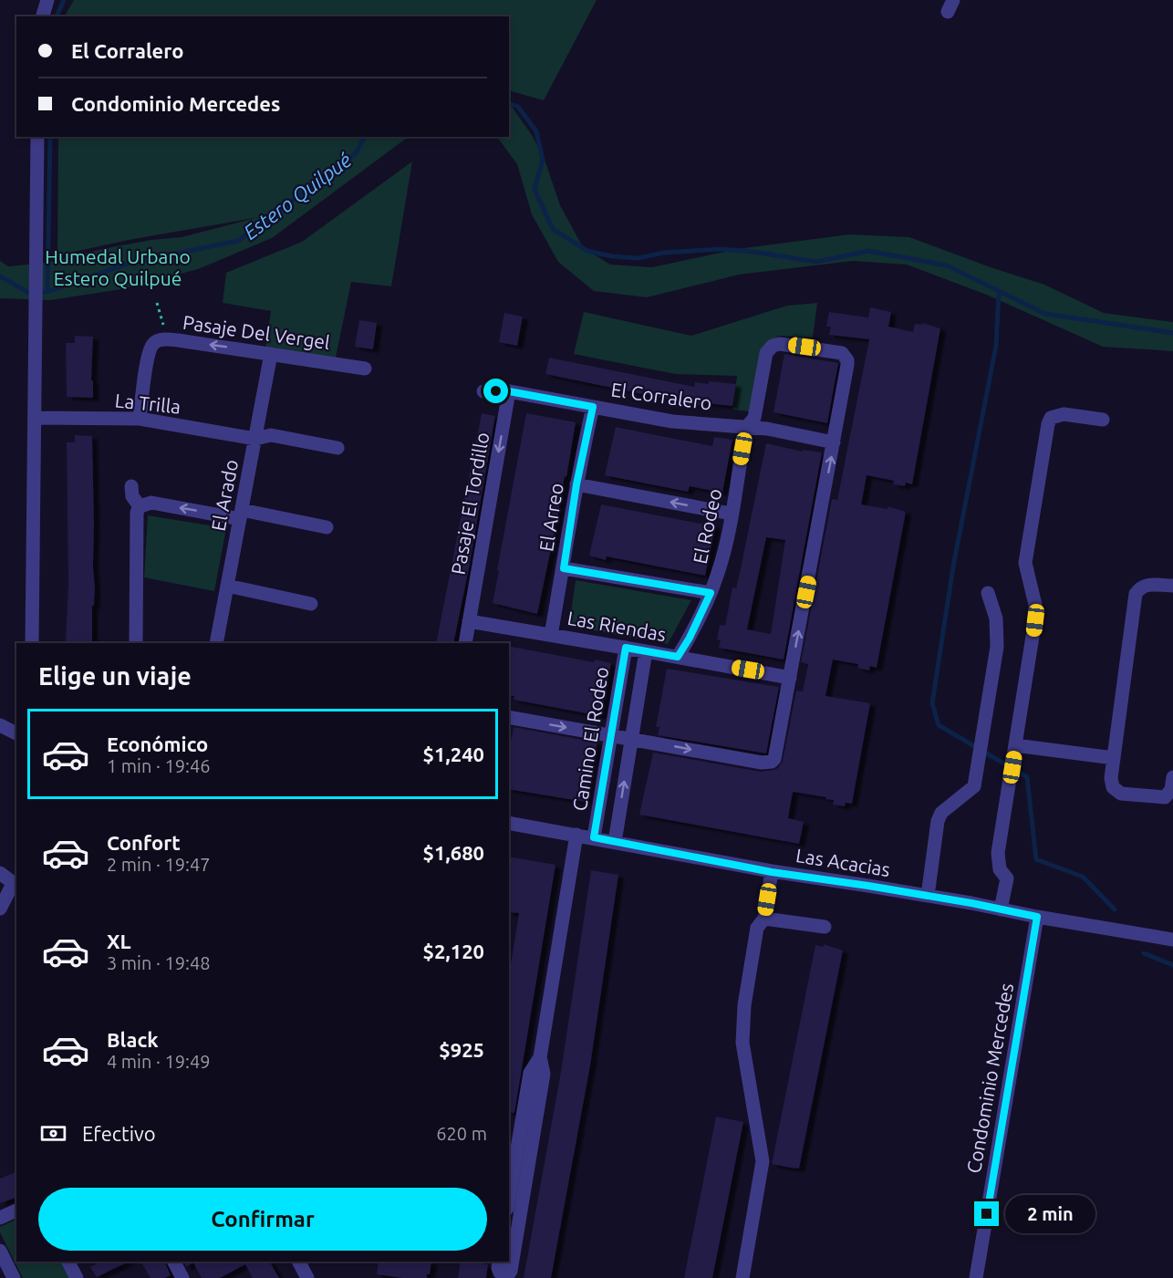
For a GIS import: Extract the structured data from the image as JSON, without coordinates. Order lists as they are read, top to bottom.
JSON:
{
  "streets": {
    "street": [
      "Pasaje Del Vergel",
      "El Corralero",
      "La Trilla",
      "El Arado",
      "Pasaje El Tordillo",
      "El Arreo",
      "El Rodeo",
      "Las Riendas",
      "Camino El Rodeo",
      "Las Acacias",
      "Condominio Mercedes"
    ]
  },
  "crossings": [
    ["Pasaje Del Vergel", "La Trilla"],
    ["Pasaje Del Vergel", "El Arado"],
    ["El Corralero", "Pasaje El Tordillo"],
    ["El Corralero", "El Arreo"],
    ["El Corralero", "El Rodeo"],
    ["La Trilla", "El Arado"],
    ["Pasaje El Tordillo", "Las Riendas"],
    ["El Arreo", "Las Riendas"],
    ["El Rodeo", "Las Riendas"],
    ["Las Riendas", "Camino El Rodeo"],
    ["Camino El Rodeo", "Las Acacias"],
    ["Las Acacias", "Condominio Mercedes"]
  ],
  "one_way": ["Pasaje Del Vergel", "Pasaje El Tordillo"],
  "water": ["Estero Quilpué"],
  "parks": ["Humedal Urbano Estero Quilpué"],
  "page": {
    "banner": ["El Corralero", "Condominio Mercedes"],
    "heading": "Elige un viaje",
    "list": [
      {
        "name": "Económico",
        "note": "1 min · 19:46",
        "value": "$1,240"
      },
      {
        "name": "Confort",
        "note": "2 min · 19:47",
        "value": "$1,680"
      },
      {
        "name": "XL",
        "note": "3 min · 19:48",
        "value": "$2,120"
      },
      {
        "name": "Black",
        "note": "4 min · 19:49",
        "value": "$925"
      }
    ],
    "pay": ["Efectivo", "620 m"],
    "buttons": "Confirmar",
    "bubble": "2 min"
  }
}
